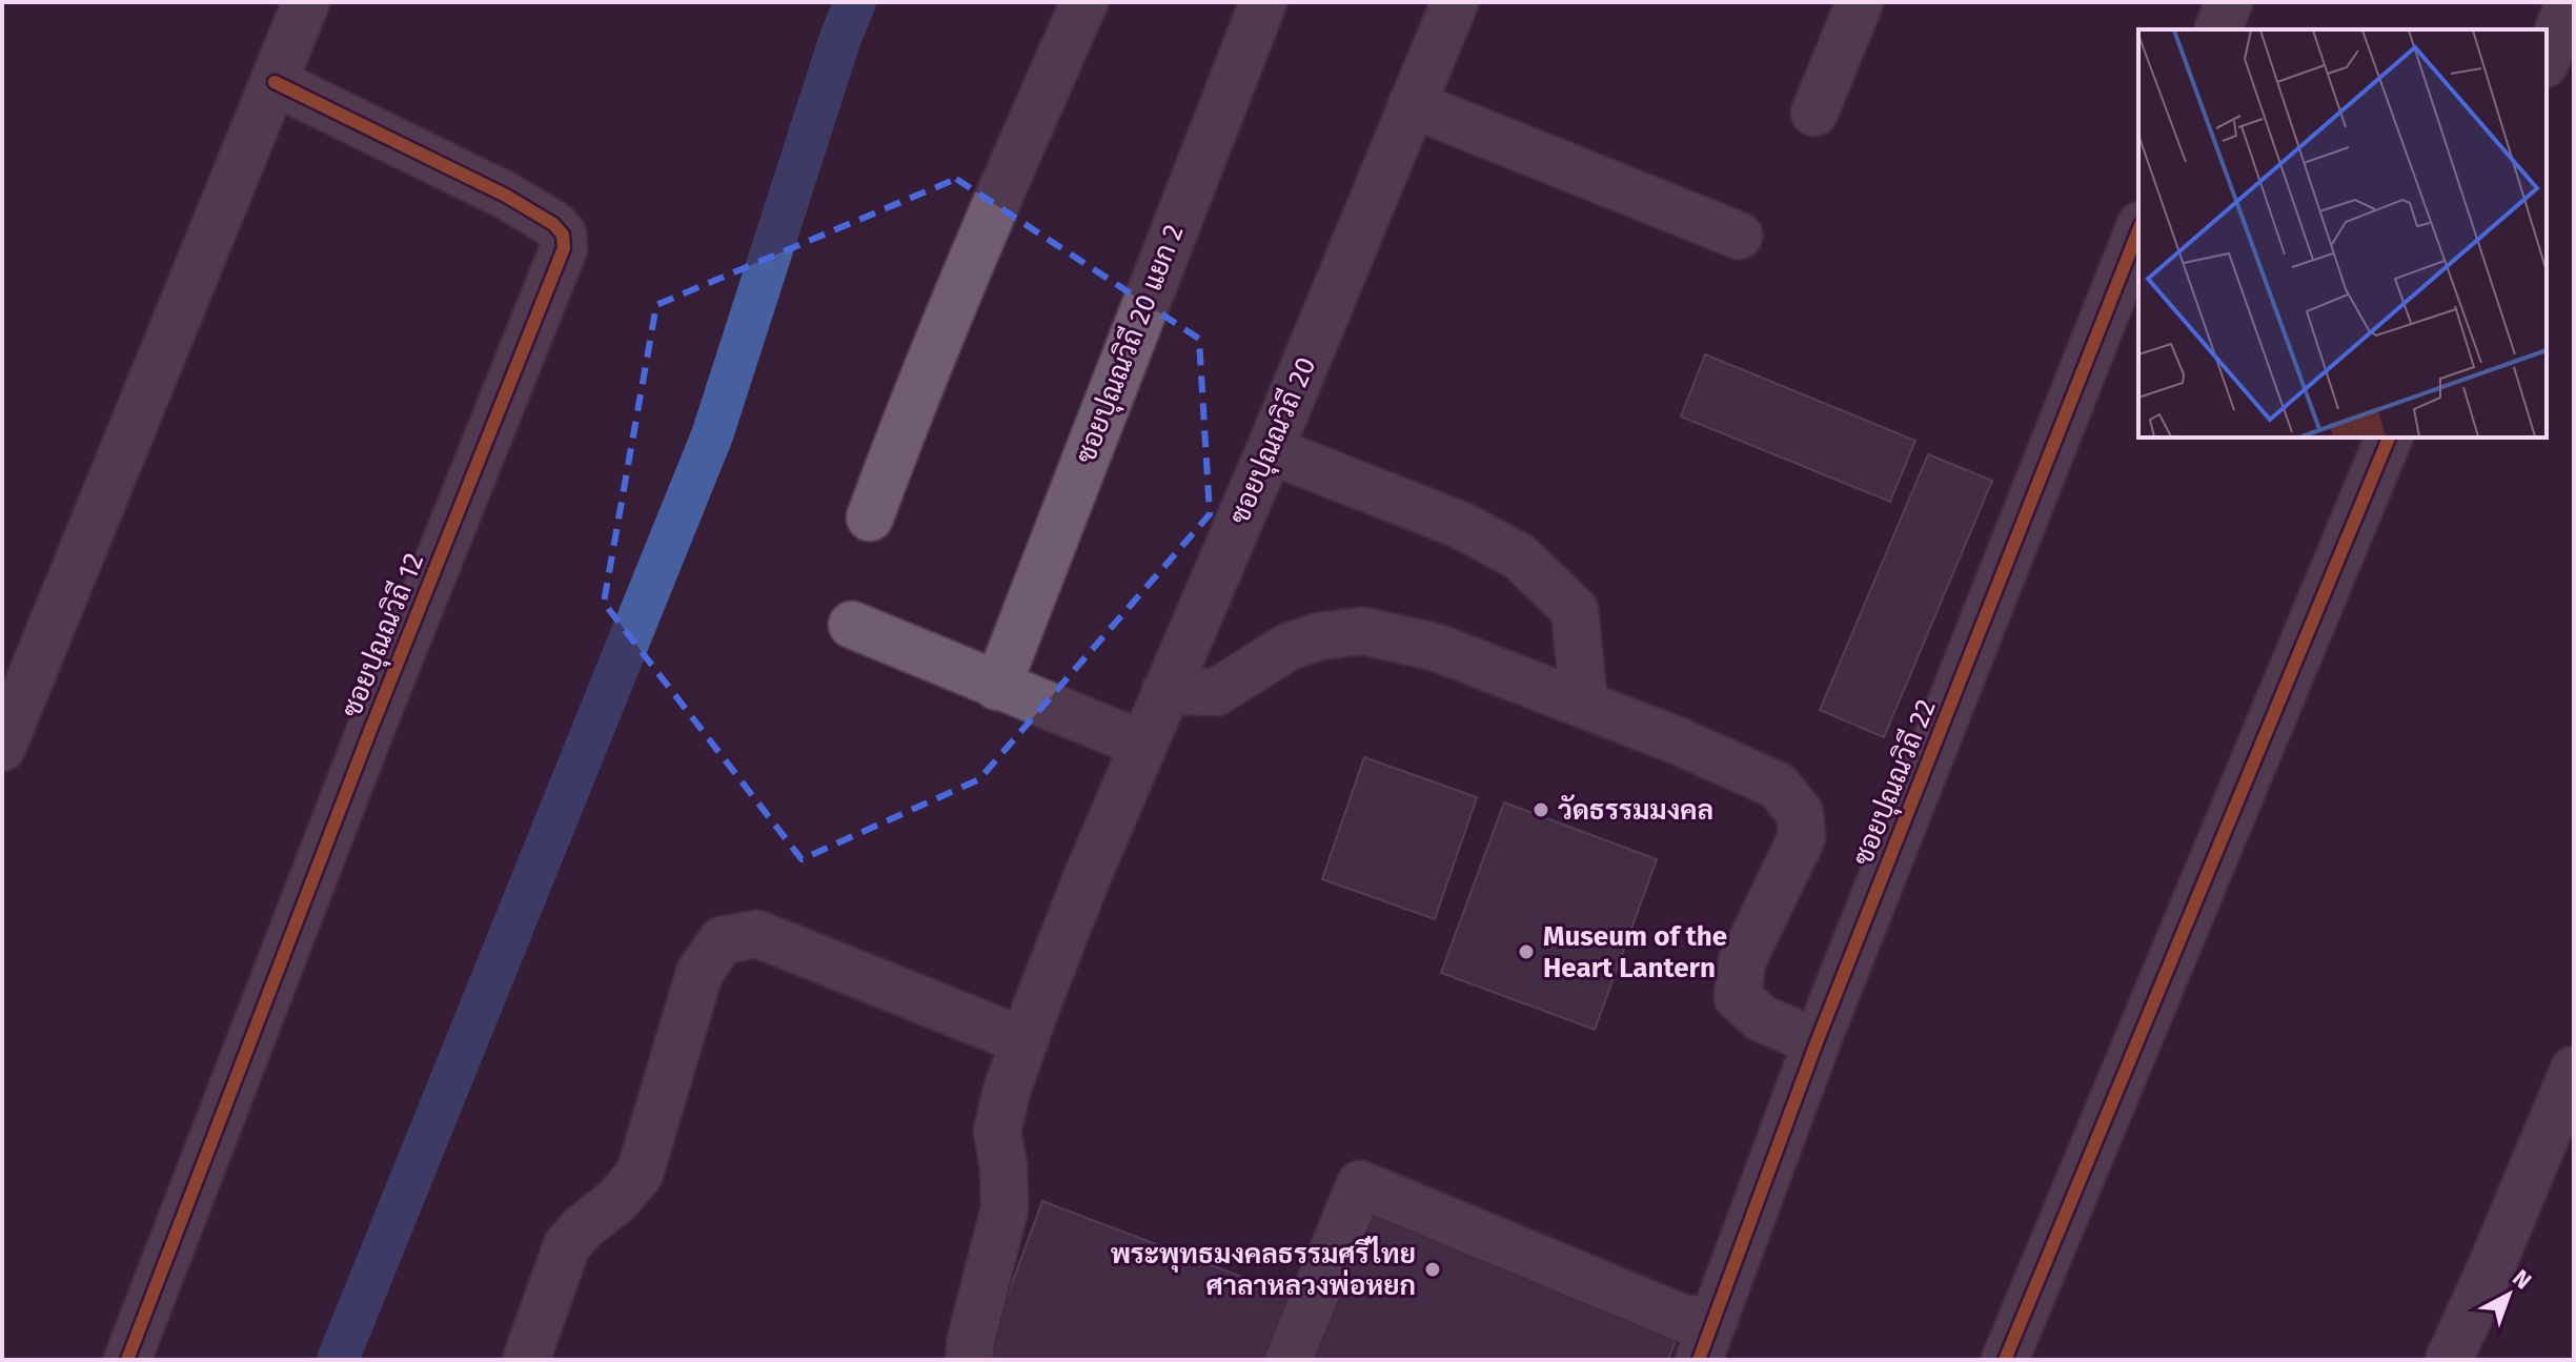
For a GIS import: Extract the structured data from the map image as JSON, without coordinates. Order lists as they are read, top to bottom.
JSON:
{
  "streets": {
    "street": [
      "ซอยปุณณวิถี 20 แยก 2",
      "ซอยปุณณวิถี 20",
      "ซอยปุณณวิถี 12",
      "ซอยปุณณวิถี 22"
    ]
  },
  "places": ["วัดธรรมมงคล", "Museum of the Heart Lantern", "พระพุทธมงคลธรรมศรีไทย ศาลาหลวงพ่อหยก"],
  "north": "top right"
}
